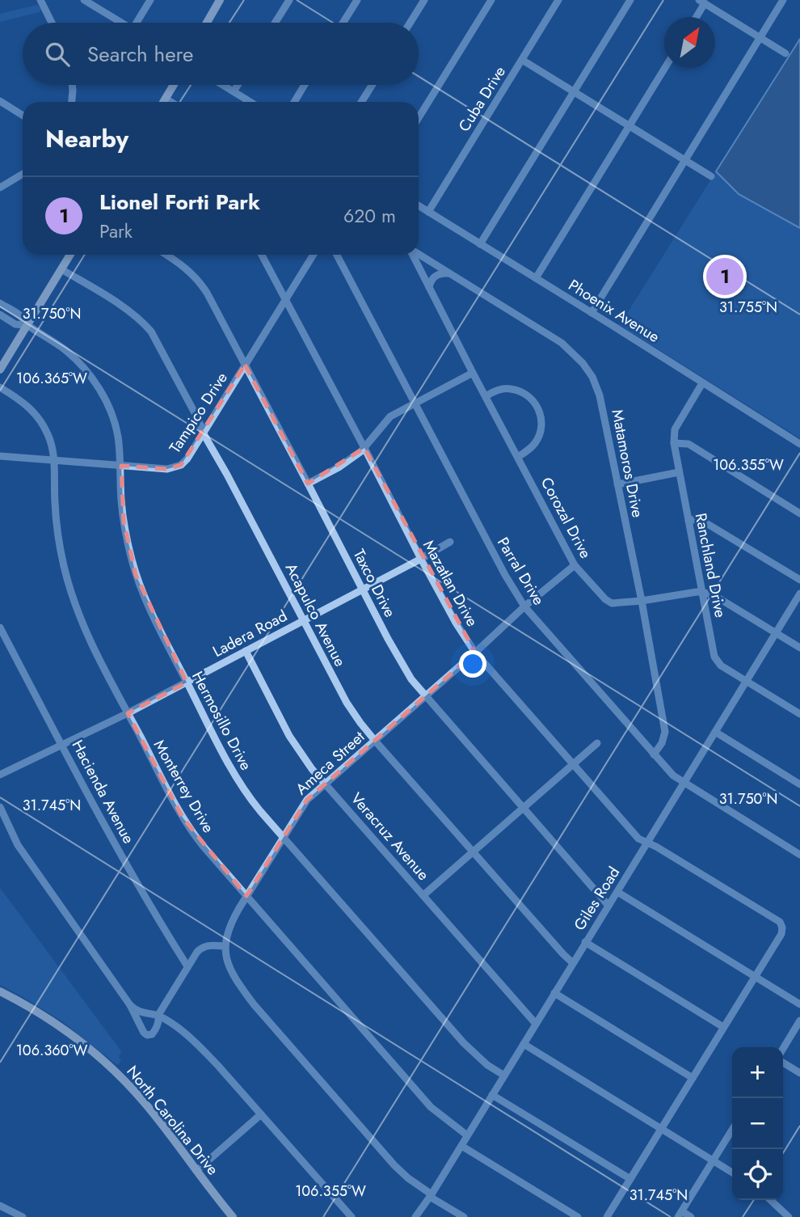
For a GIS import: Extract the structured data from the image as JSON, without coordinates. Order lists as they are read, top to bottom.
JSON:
{
  "streets": {
    "main road": ["North Carolina Drive"],
    "street": [
      "Cuba Drive",
      "Phoenix Avenue",
      "Tampico Drive",
      "Matamoros Drive",
      "Corozal Drive",
      "Ranchland Drive",
      "Parral Drive",
      "Taxco Drive",
      "Mazatlan Drive",
      "Acapulco Avenue",
      "Ladera Road",
      "Hermosillo Drive",
      "Ameca Street",
      "Monterrey Drive",
      "Hacienda Avenue",
      "Veracruz Avenue",
      "Giles Road"
    ]
  },
  "crossings": [
    ["Cuba Drive", "Phoenix Avenue"],
    ["Phoenix Avenue", "Ranchland Drive"],
    ["Tampico Drive", "Taxco Drive"],
    ["Tampico Drive", "Mazatlan Drive"],
    ["Tampico Drive", "Acapulco Avenue"],
    ["Tampico Drive", "Hermosillo Drive"],
    ["Tampico Drive", "Monterrey Drive"],
    ["Matamoros Drive", "Corozal Drive"],
    ["Matamoros Drive", "Parral Drive"],
    ["Corozal Drive", "Ranchland Drive"],
    ["Corozal Drive", "Ameca Street"],
    ["Ranchland Drive", "Giles Road"],
    ["Parral Drive", "Ameca Street"],
    ["Parral Drive", "Giles Road"],
    ["Taxco Drive", "Ladera Road"],
    ["Taxco Drive", "Ameca Street"],
    ["Taxco Drive", "Giles Road"],
    ["Mazatlan Drive", "Ladera Road"],
    ["Mazatlan Drive", "Ameca Street"],
    ["Mazatlan Drive", "Giles Road"],
    ["Acapulco Avenue", "Ladera Road"],
    ["Acapulco Avenue", "Ameca Street"],
    ["Acapulco Avenue", "Giles Road"],
    ["Ladera Road", "Hermosillo Drive"],
    ["Ladera Road", "Monterrey Drive"],
    ["Ladera Road", "Hacienda Avenue"],
    ["Ladera Road", "Veracruz Avenue"],
    ["Hermosillo Drive", "Ameca Street"],
    ["Hermosillo Drive", "Giles Road"],
    ["Ameca Street", "Monterrey Drive"],
    ["Ameca Street", "Veracruz Avenue"],
    ["Monterrey Drive", "Giles Road"],
    ["Veracruz Avenue", "Giles Road"]
  ],
  "north": "top right",
  "page": {
    "search": "Search here",
    "heading": "Nearby",
    "list": [
      {
        "mark": "1",
        "name": "Lionel Forti Park",
        "note": "Park",
        "value": "620 m"
      }
    ],
    "pins": "1",
    "map_buttons": ["+", "−"]
  },
  "coordinates": [
    "31.755°N",
    "31.750°N",
    "106.365°W",
    "106.355°W",
    "31.745°N",
    "106.360°W"
  ]
}
